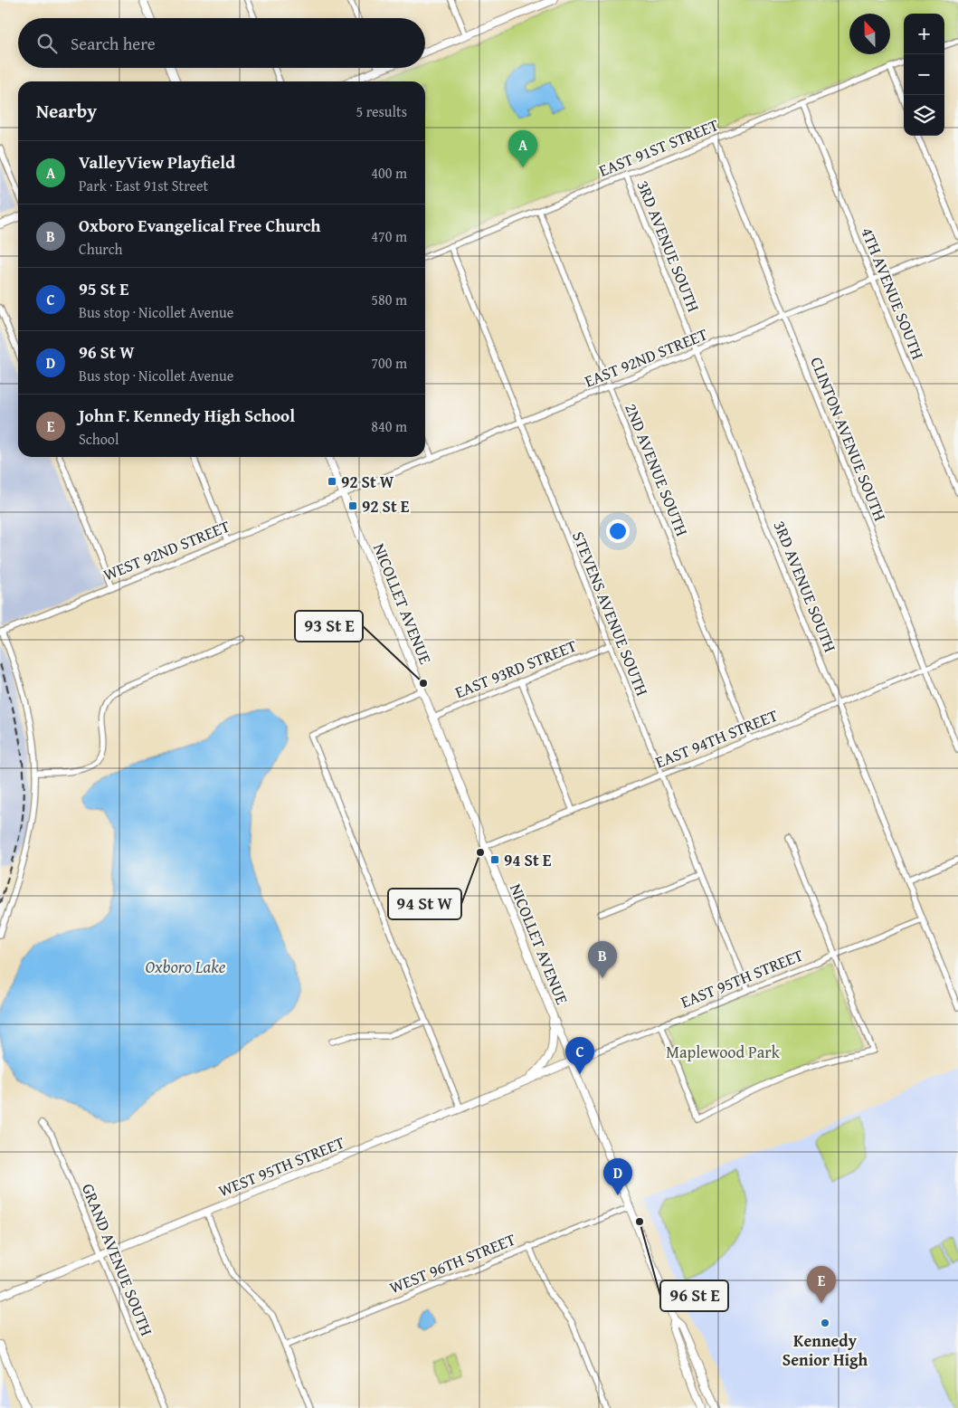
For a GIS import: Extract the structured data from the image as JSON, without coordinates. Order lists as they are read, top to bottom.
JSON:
{
  "streets": {
    "main road": ["NICOLLET AVENUE", "WEST 95TH STREET"],
    "street": [
      "EAST 91ST STREET",
      "3RD AVENUE SOUTH",
      "4TH AVENUE SOUTH",
      "EAST 92ND STREET",
      "CLINTON AVENUE SOUTH",
      "2ND AVENUE SOUTH",
      "WEST 92ND STREET",
      "STEVENS AVENUE SOUTH",
      "EAST 93RD STREET",
      "EAST 94TH STREET",
      "EAST 95TH STREET",
      "GRAND AVENUE SOUTH",
      "WEST 96TH STREET"
    ]
  },
  "crossings": [
    ["EAST 91ST STREET", "3RD AVENUE SOUTH"],
    ["EAST 91ST STREET", "4TH AVENUE SOUTH"],
    ["EAST 91ST STREET", "CLINTON AVENUE SOUTH"],
    ["EAST 91ST STREET", "2ND AVENUE SOUTH"],
    ["EAST 91ST STREET", "STEVENS AVENUE SOUTH"],
    ["3RD AVENUE SOUTH", "EAST 92ND STREET"],
    ["3RD AVENUE SOUTH", "EAST 94TH STREET"],
    ["3RD AVENUE SOUTH", "EAST 95TH STREET"],
    ["4TH AVENUE SOUTH", "EAST 92ND STREET"],
    ["EAST 92ND STREET", "CLINTON AVENUE SOUTH"],
    ["EAST 92ND STREET", "2ND AVENUE SOUTH"],
    ["EAST 92ND STREET", "WEST 92ND STREET"],
    ["EAST 92ND STREET", "NICOLLET AVENUE"],
    ["EAST 92ND STREET", "STEVENS AVENUE SOUTH"],
    ["CLINTON AVENUE SOUTH", "EAST 94TH STREET"],
    ["2ND AVENUE SOUTH", "EAST 94TH STREET"],
    ["WEST 92ND STREET", "NICOLLET AVENUE"],
    ["NICOLLET AVENUE", "EAST 93RD STREET"],
    ["NICOLLET AVENUE", "EAST 94TH STREET"],
    ["NICOLLET AVENUE", "EAST 95TH STREET"],
    ["NICOLLET AVENUE", "WEST 95TH STREET"],
    ["NICOLLET AVENUE", "WEST 96TH STREET"],
    ["STEVENS AVENUE SOUTH", "EAST 93RD STREET"],
    ["STEVENS AVENUE SOUTH", "EAST 94TH STREET"],
    ["STEVENS AVENUE SOUTH", "EAST 95TH STREET"],
    ["EAST 95TH STREET", "WEST 95TH STREET"],
    ["WEST 95TH STREET", "GRAND AVENUE SOUTH"]
  ],
  "water": ["Oxboro Lake"],
  "parks": ["Maplewood Park"],
  "places": {
    "transit": ["92 St W", "92 St E", "94 St E"],
    "other": [
      "93 St E",
      "94 St W",
      "96 St E",
      "Kennedy Senior High"
    ]
  },
  "north": "top",
  "page": {
    "map_buttons": ["+", "−"],
    "search": "Search here",
    "heading": ["Nearby", "5 results"],
    "pins": [
      "A",
      "B",
      "C",
      "D",
      "E"
    ],
    "list": [
      {
        "mark": "A",
        "name": "ValleyView Playfield",
        "note": "Park · East 91st Street",
        "value": "400 m"
      },
      {
        "mark": "B",
        "name": "Oxboro Evangelical Free Church",
        "note": "Church",
        "value": "470 m"
      },
      {
        "mark": "C",
        "name": "95 St E",
        "note": "Bus stop · Nicollet Avenue",
        "value": "580 m"
      },
      {
        "mark": "D",
        "name": "96 St W",
        "note": "Bus stop · Nicollet Avenue",
        "value": "700 m"
      },
      {
        "mark": "E",
        "name": "John F. Kennedy High School",
        "note": "School",
        "value": "840 m"
      }
    ]
  }
}
